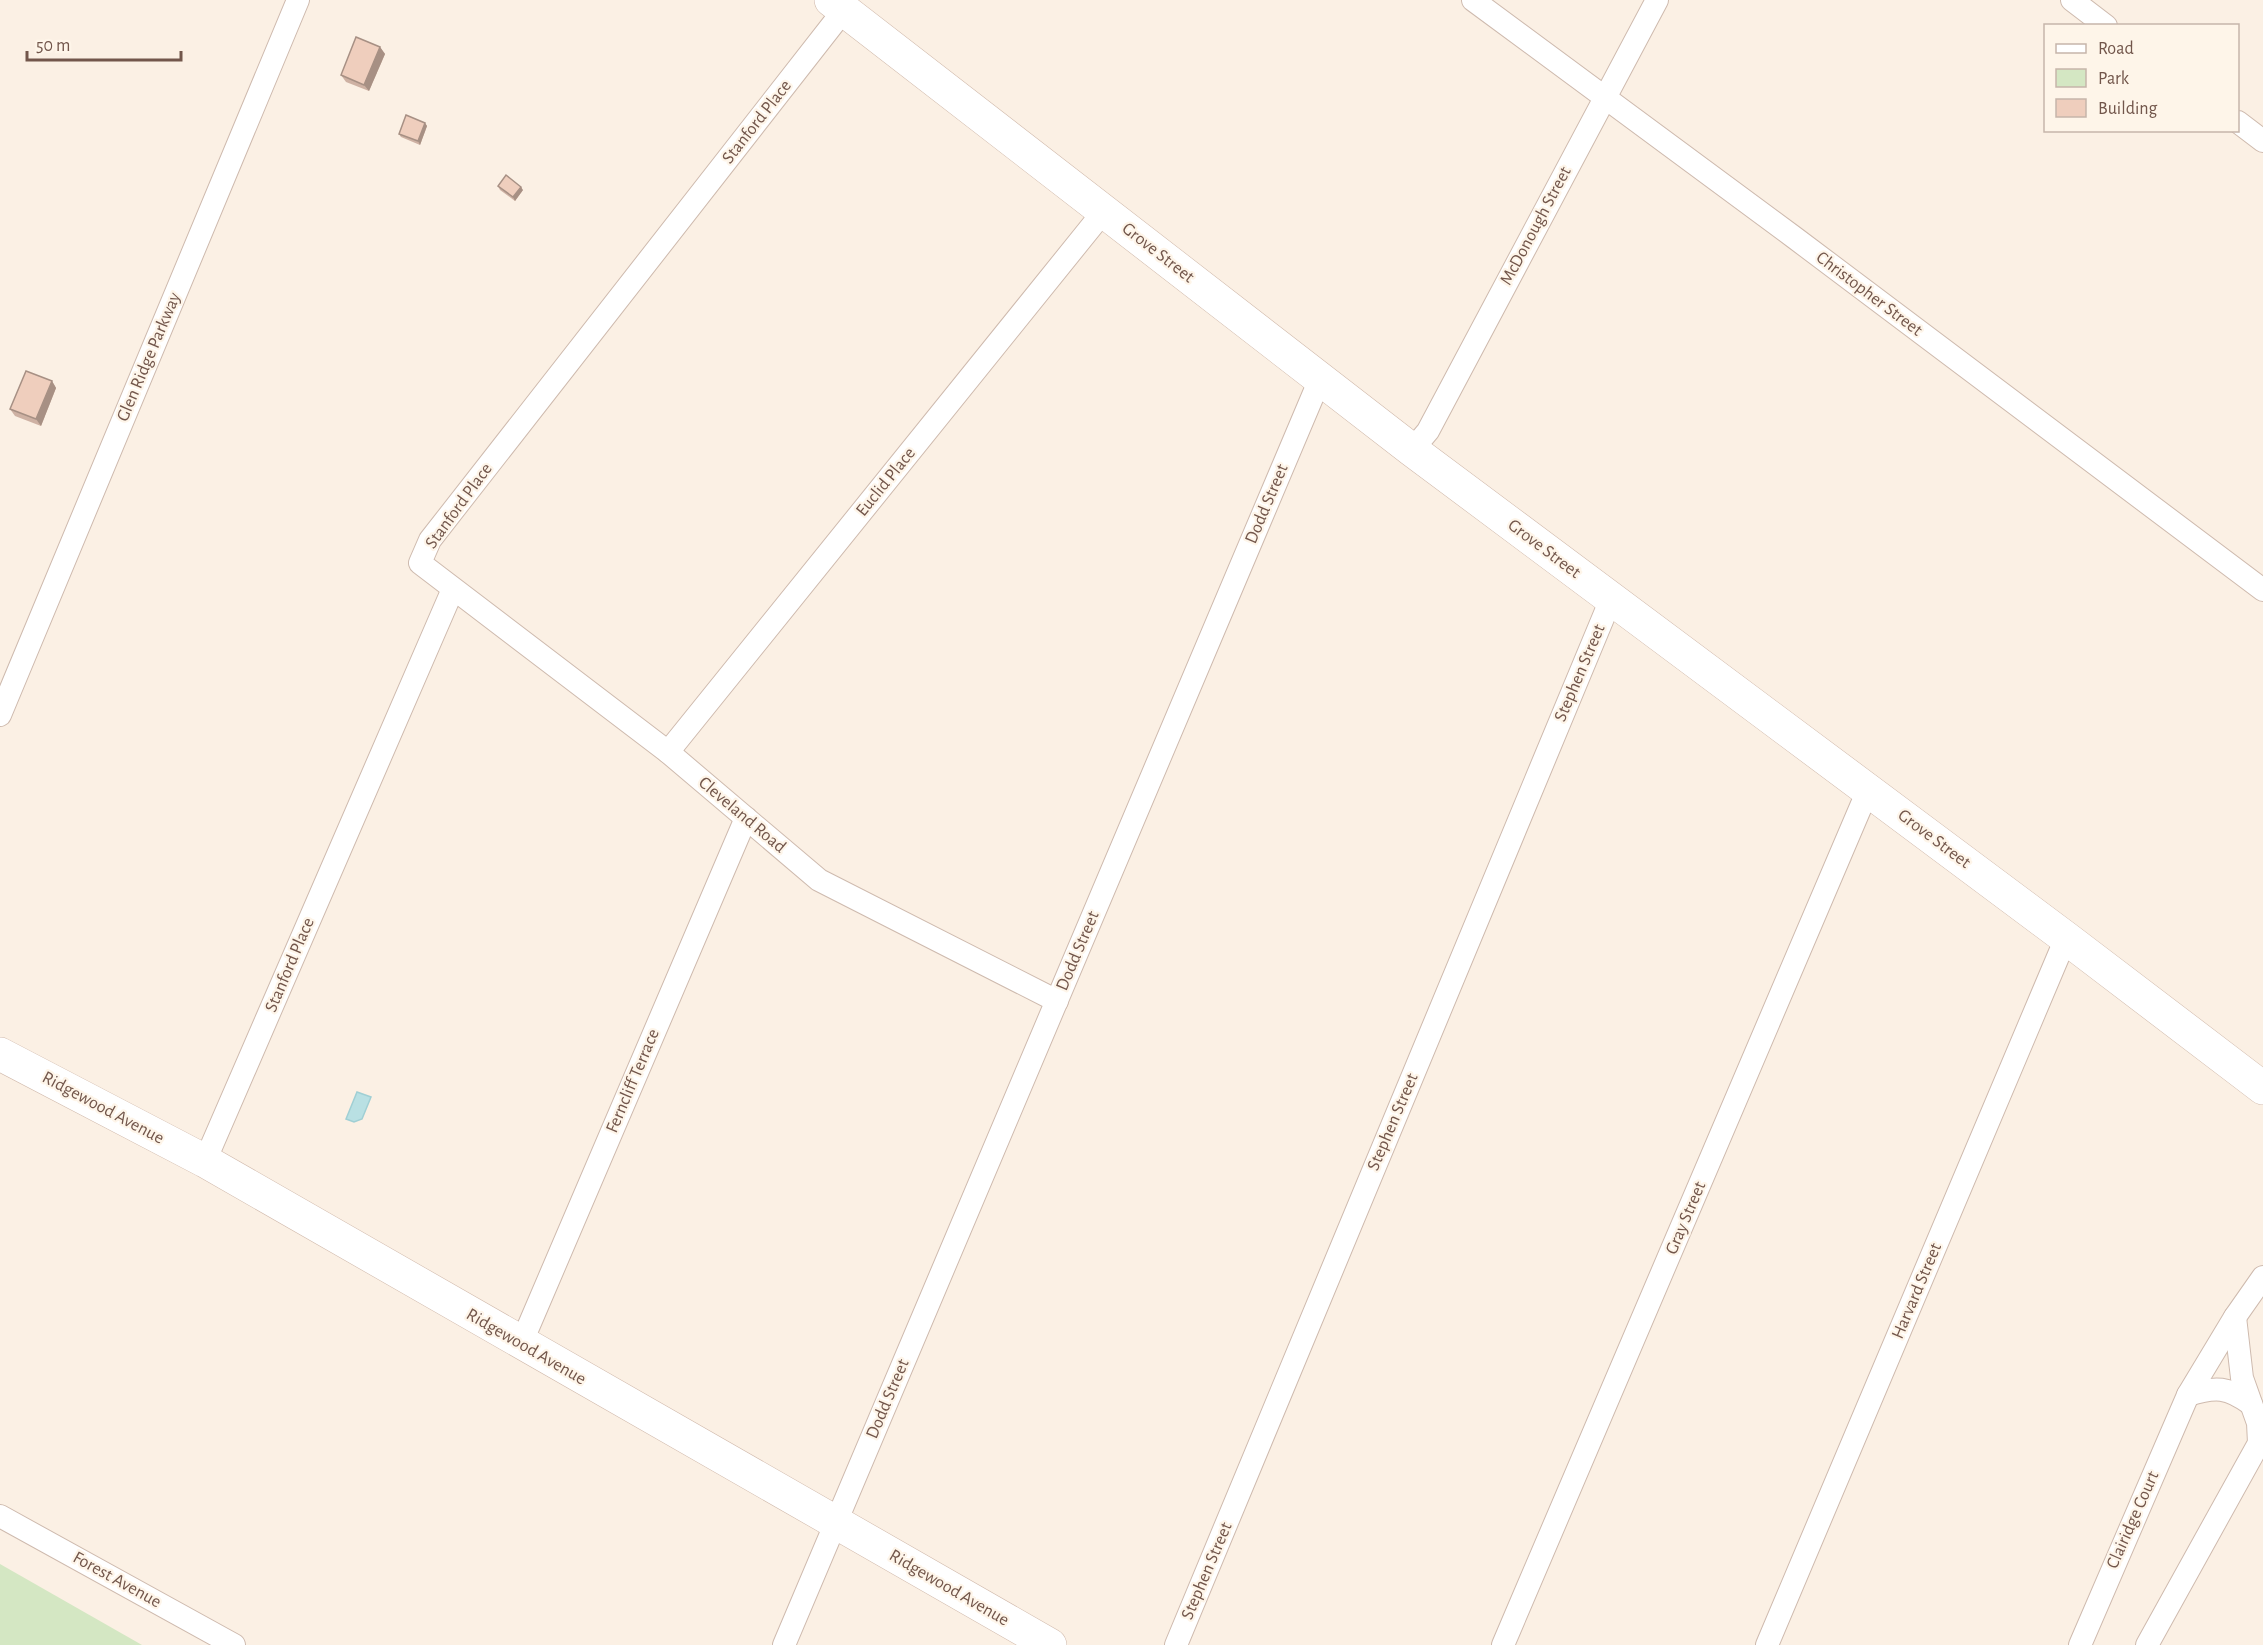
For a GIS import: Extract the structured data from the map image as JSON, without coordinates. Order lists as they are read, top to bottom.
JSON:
{
  "streets": {
    "main road": ["Grove Street", "Ridgewood Avenue"],
    "street": [
      "Stanford Place",
      "McDonough Street",
      "Christopher Street",
      "Glen Ridge Parkway",
      "Euclid Place",
      "Dodd Street",
      "Stephen Street",
      "Cleveland Road",
      "Ferncliff Terrace",
      "Gray Street",
      "Harvard Street",
      "Clairidge Court",
      "Forest Avenue"
    ]
  },
  "crossings": [
    ["Stanford Place", "Grove Street"],
    ["Stanford Place", "Cleveland Road"],
    ["Stanford Place", "Ridgewood Avenue"],
    ["McDonough Street", "Grove Street"],
    ["McDonough Street", "Christopher Street"],
    ["Grove Street", "Euclid Place"],
    ["Grove Street", "Dodd Street"],
    ["Grove Street", "Stephen Street"],
    ["Grove Street", "Gray Street"],
    ["Grove Street", "Harvard Street"],
    ["Euclid Place", "Cleveland Road"],
    ["Dodd Street", "Cleveland Road"],
    ["Dodd Street", "Ridgewood Avenue"],
    ["Cleveland Road", "Ferncliff Terrace"],
    ["Ferncliff Terrace", "Ridgewood Avenue"]
  ],
  "legend": ["Road", "Park", "Building"],
  "scale_bar": "50 m"
}
